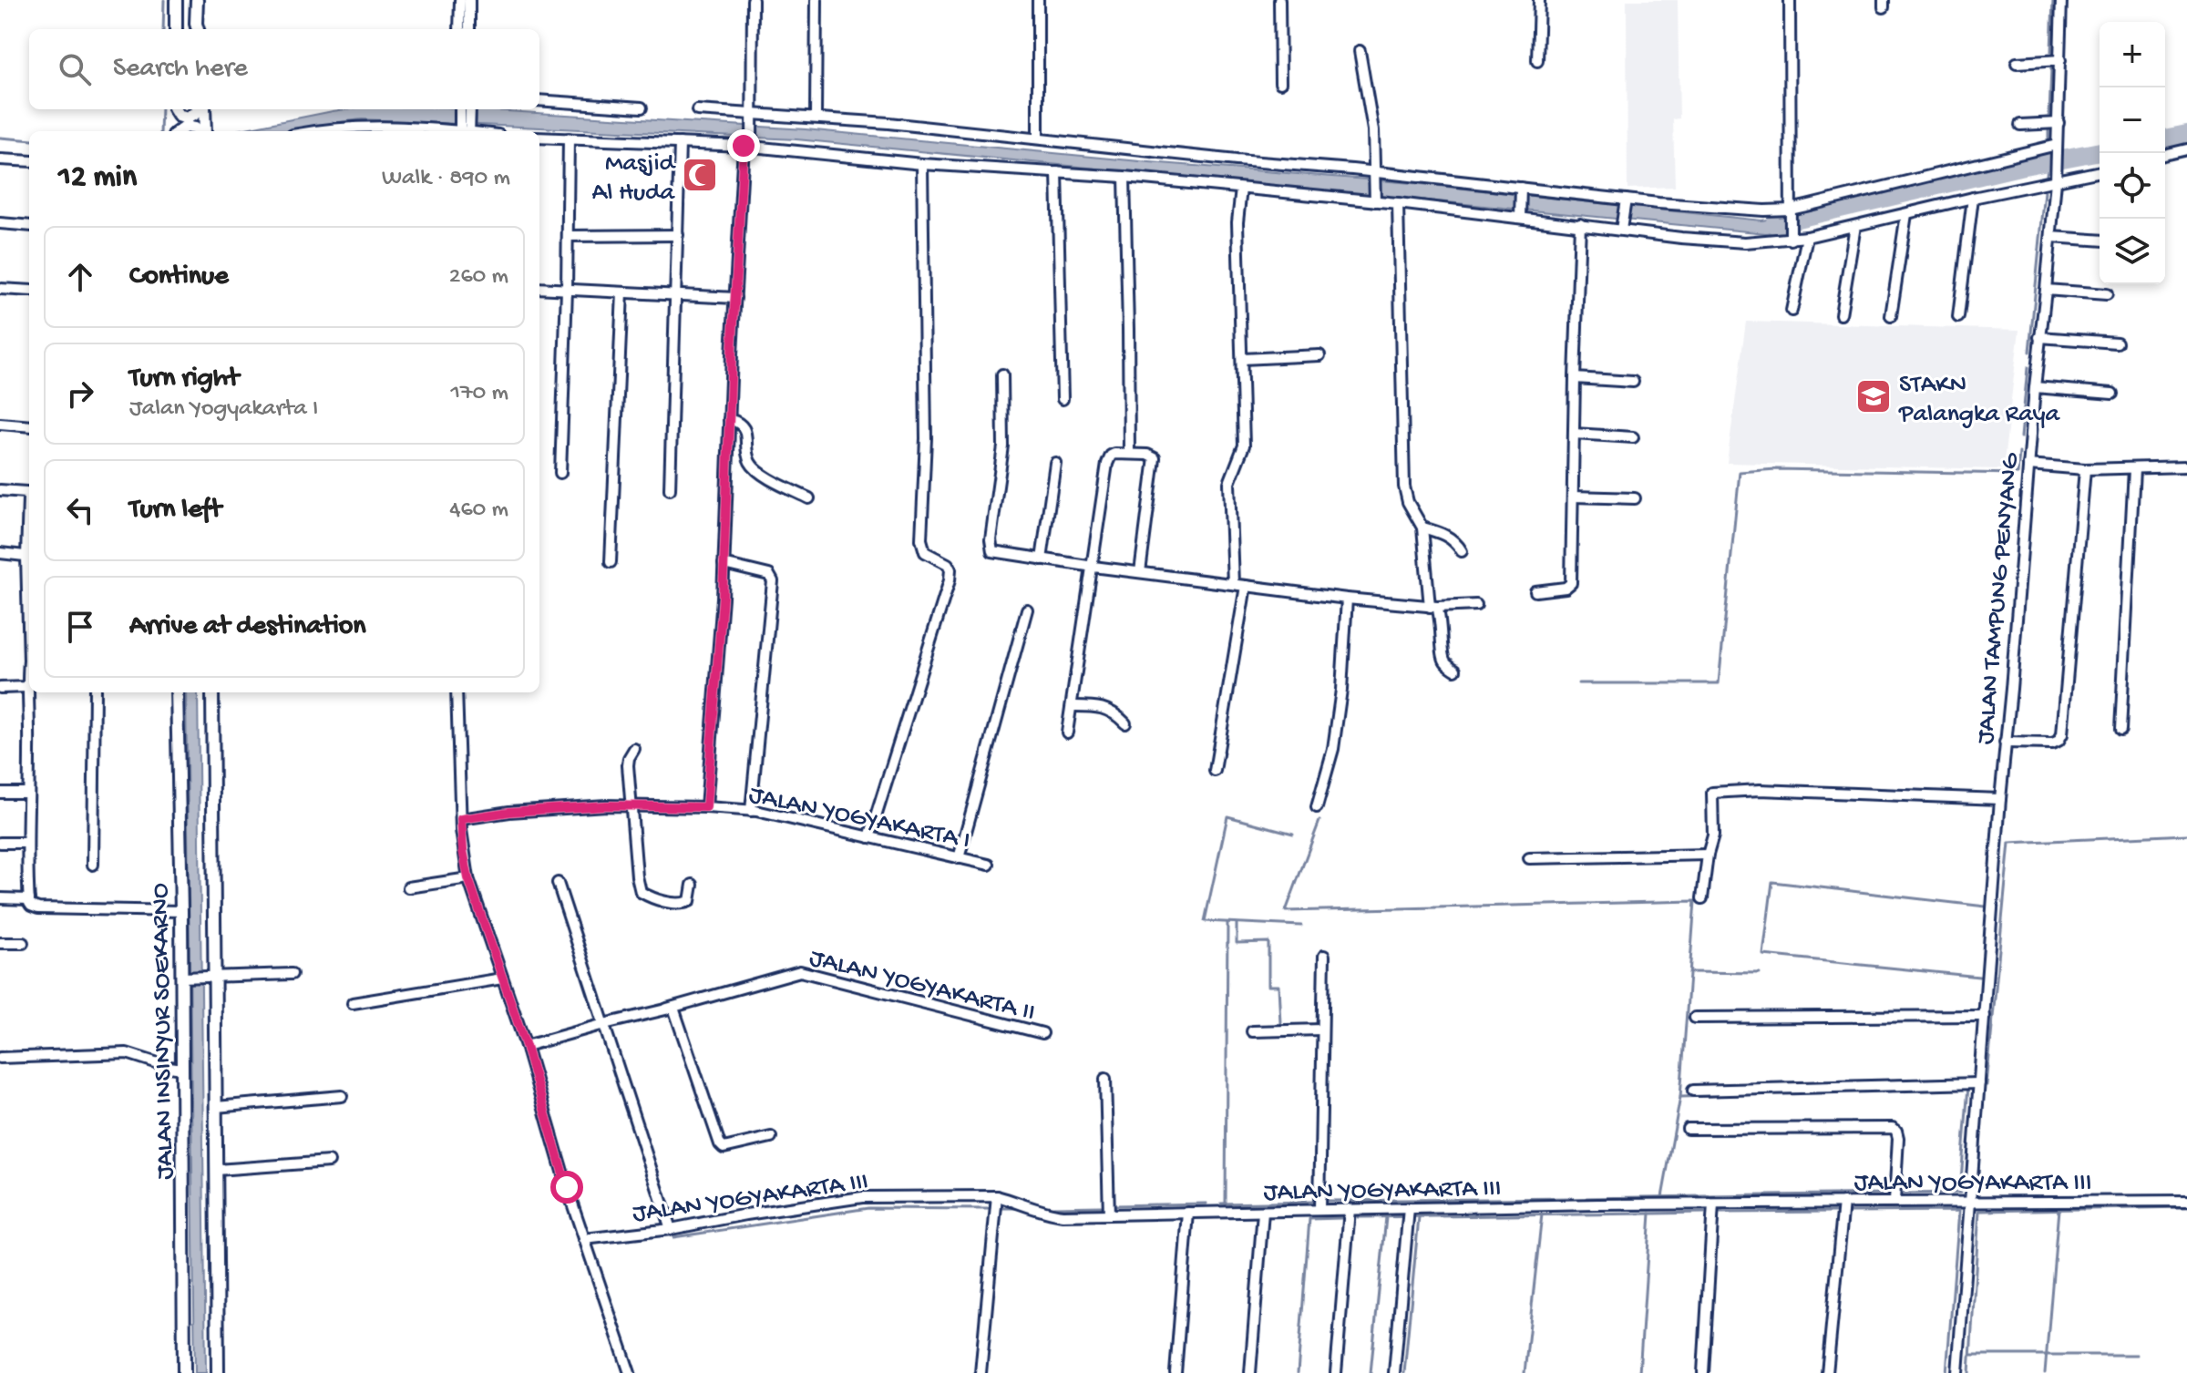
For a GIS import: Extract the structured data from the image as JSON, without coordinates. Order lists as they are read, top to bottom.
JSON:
{
  "streets": {
    "street": [
      "JALAN TAMPUNG PENYANG",
      "JALAN YOGYAKARTA I",
      "JALAN YOGYAKARTA II",
      "JALAN INSINYUR SOEKARNO",
      "JALAN YOGYAKARTA III"
    ]
  },
  "crossings": [
    ["JALAN TAMPUNG PENYANG", "JALAN YOGYAKARTA III"]
  ],
  "places": {
    "mosque": ["Masjid Al Huda"],
    "school or university": ["STAKN Palangka Raya"]
  },
  "page": {
    "map_buttons": ["+", "−"],
    "search": "Search here",
    "heading": ["12 min", "Walk · 890 m"],
    "list": [
      ["Continue", "260 m"],
      ["Turn right", "Jalan Yogyakarta I", "170 m"],
      ["Turn left", "460 m"],
      "Arrive at destination"
    ]
  }
}
